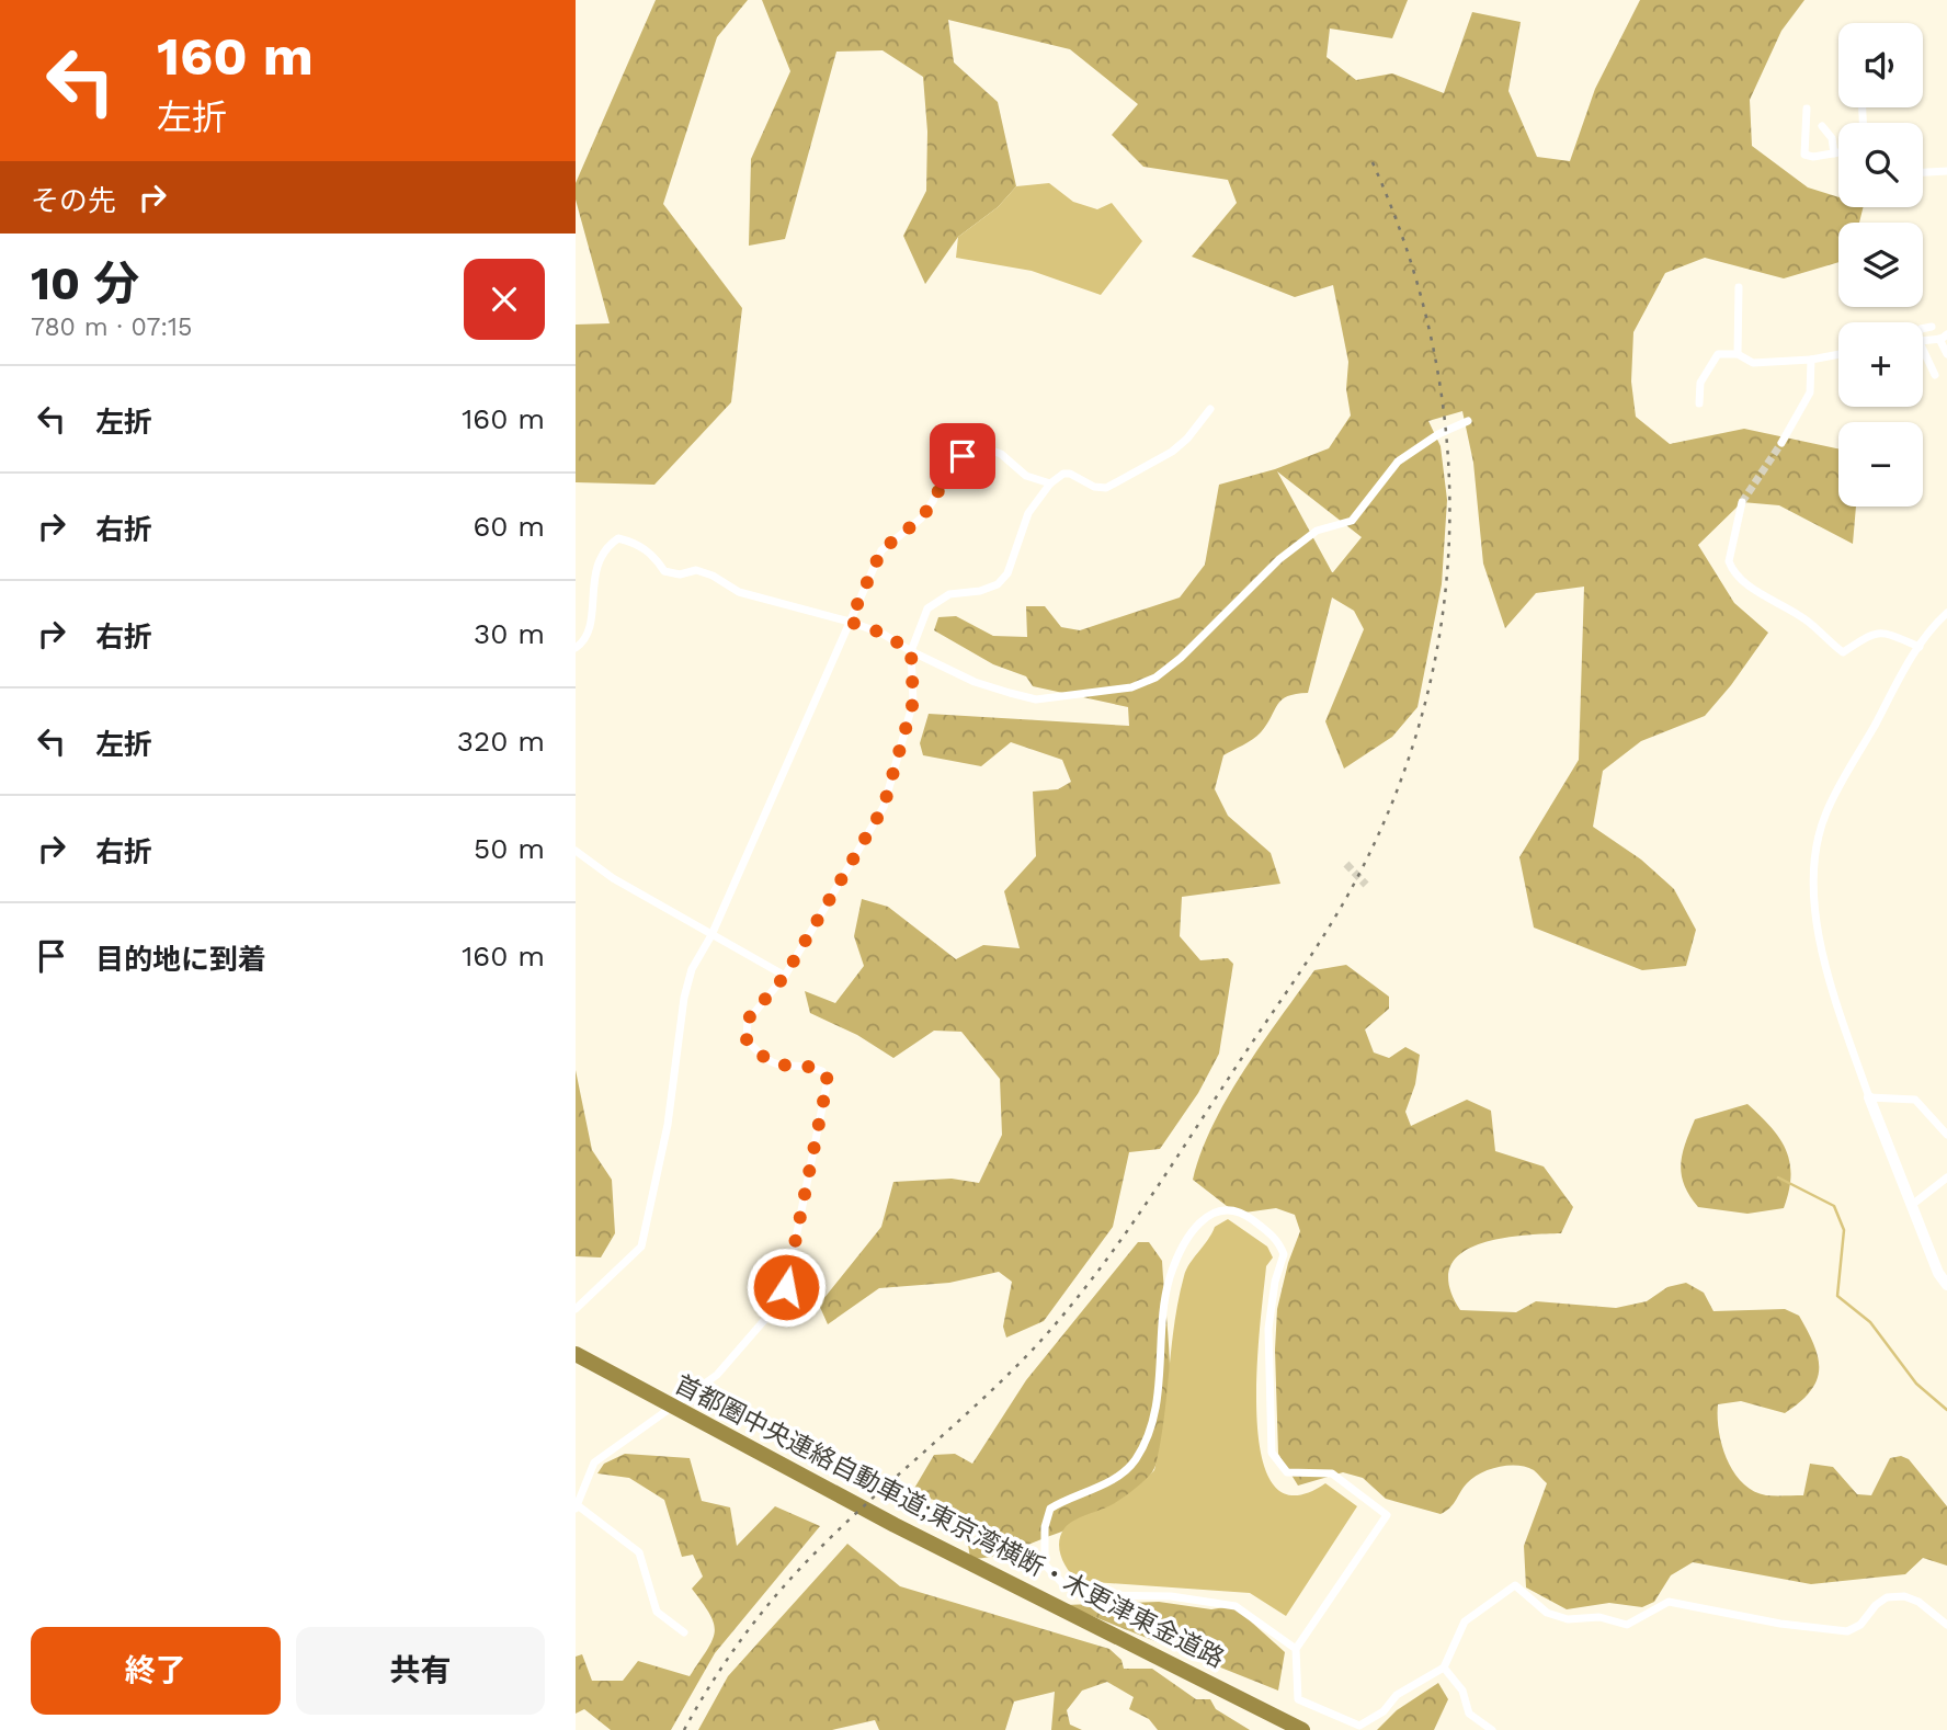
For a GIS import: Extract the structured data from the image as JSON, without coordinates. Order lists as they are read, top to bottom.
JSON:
{
  "streets": {
    "highway": ["首都圏中央連絡自動車道;東京湾横断・木更津東金道路"]
  },
  "page": {
    "turn": ["160 m", "左折"],
    "map_buttons": ["+", "−"],
    "then": "その先",
    "heading": ["10 分", "780 m · 07:15"],
    "list": [
      {
        "name": "左折",
        "value": "160 m"
      },
      {
        "name": "右折",
        "value": "60 m"
      },
      {
        "name": "右折",
        "value": "30 m"
      },
      {
        "name": "左折",
        "value": "320 m"
      },
      {
        "name": "右折",
        "value": "50 m"
      },
      {
        "name": "目的地に到着",
        "value": "160 m"
      }
    ],
    "buttons": ["終了", "共有"]
  }
}
